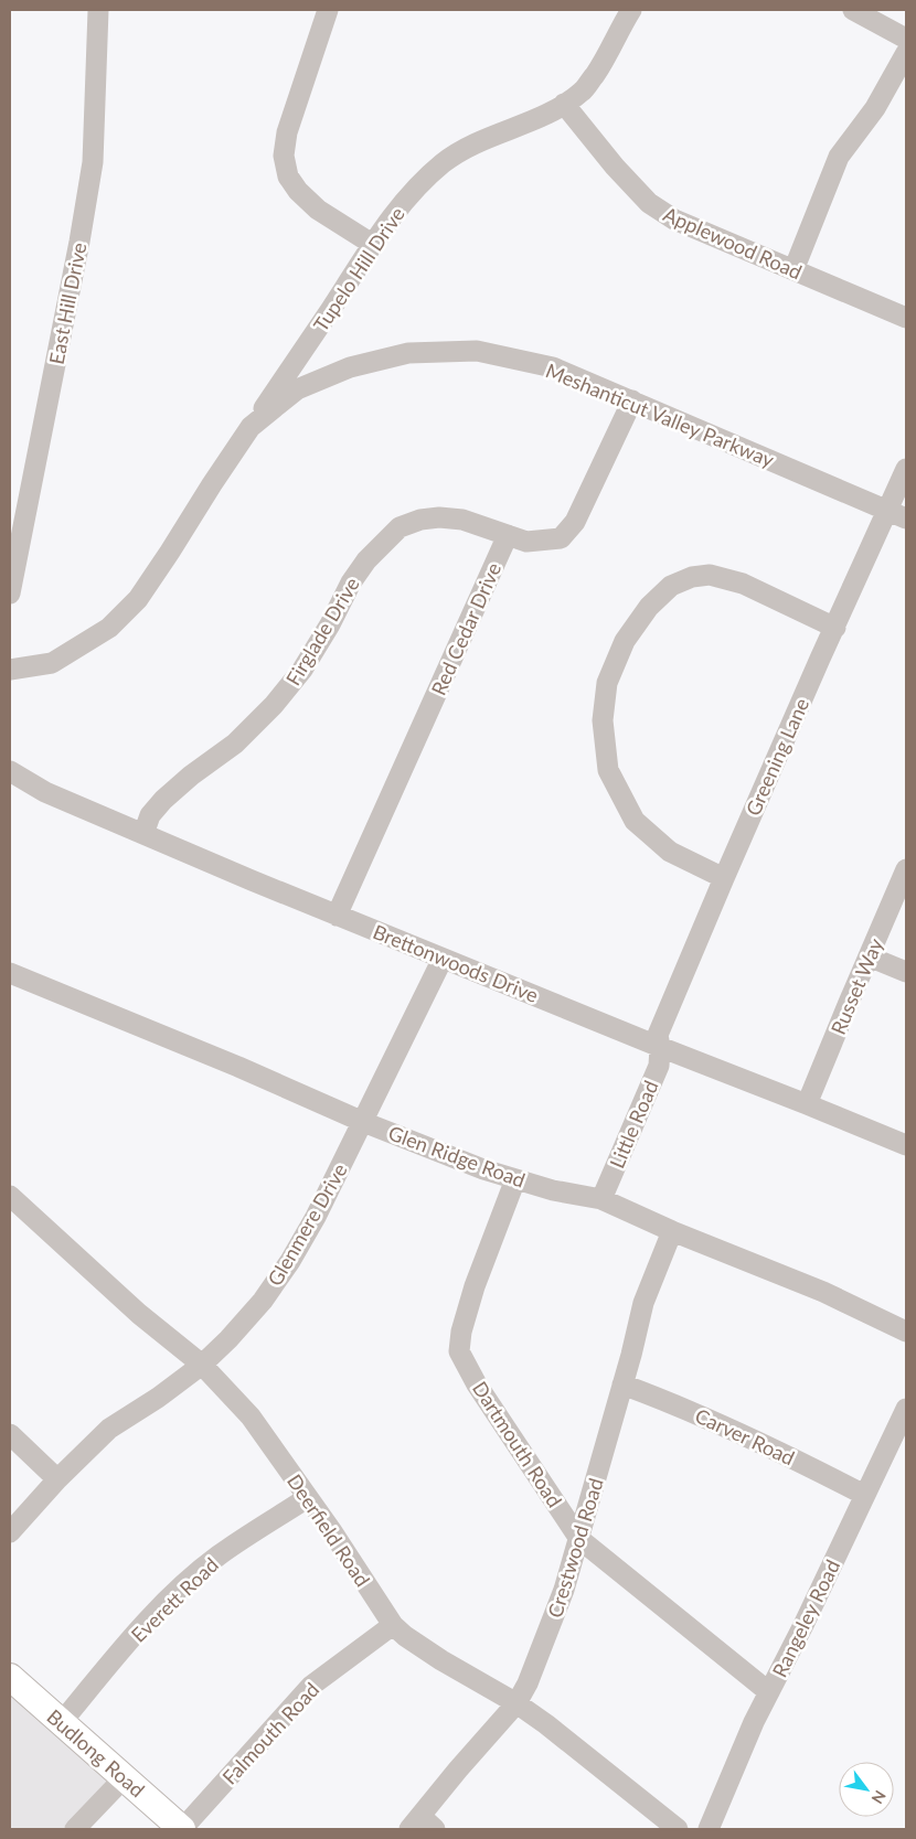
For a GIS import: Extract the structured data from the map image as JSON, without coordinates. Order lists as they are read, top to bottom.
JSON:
{
  "streets": {
    "main road": ["Budlong Road"],
    "street": [
      "Applewood Road",
      "Tupelo Hill Drive",
      "East Hill Drive",
      "Meshanticut Valley Parkway",
      "Red Cedar Drive",
      "Firglade Drive",
      "Greening Lane",
      "Brettonwoods Drive",
      "Russet Way",
      "Little Road",
      "Glen Ridge Road",
      "Glenmere Drive",
      "Carver Road",
      "Dartmouth Road",
      "Deerfield Road",
      "Crestwood Road",
      "Everett Road",
      "Rangeley Road",
      "Falmouth Road"
    ]
  },
  "crossings": [
    ["Applewood Road", "Tupelo Hill Drive"],
    ["Tupelo Hill Drive", "Meshanticut Valley Parkway"],
    ["Meshanticut Valley Parkway", "Greening Lane"],
    ["Red Cedar Drive", "Firglade Drive"],
    ["Red Cedar Drive", "Brettonwoods Drive"],
    ["Firglade Drive", "Brettonwoods Drive"],
    ["Greening Lane", "Brettonwoods Drive"],
    ["Greening Lane", "Little Road"],
    ["Brettonwoods Drive", "Russet Way"],
    ["Brettonwoods Drive", "Little Road"],
    ["Brettonwoods Drive", "Glenmere Drive"],
    ["Little Road", "Glen Ridge Road"],
    ["Glen Ridge Road", "Glenmere Drive"],
    ["Glen Ridge Road", "Dartmouth Road"],
    ["Glen Ridge Road", "Crestwood Road"],
    ["Glenmere Drive", "Deerfield Road"],
    ["Carver Road", "Crestwood Road"],
    ["Carver Road", "Rangeley Road"],
    ["Dartmouth Road", "Crestwood Road"],
    ["Dartmouth Road", "Rangeley Road"],
    ["Deerfield Road", "Crestwood Road"],
    ["Deerfield Road", "Everett Road"],
    ["Deerfield Road", "Falmouth Road"],
    ["Everett Road", "Budlong Road"],
    ["Falmouth Road", "Budlong Road"]
  ],
  "north": "bottom right"
}
